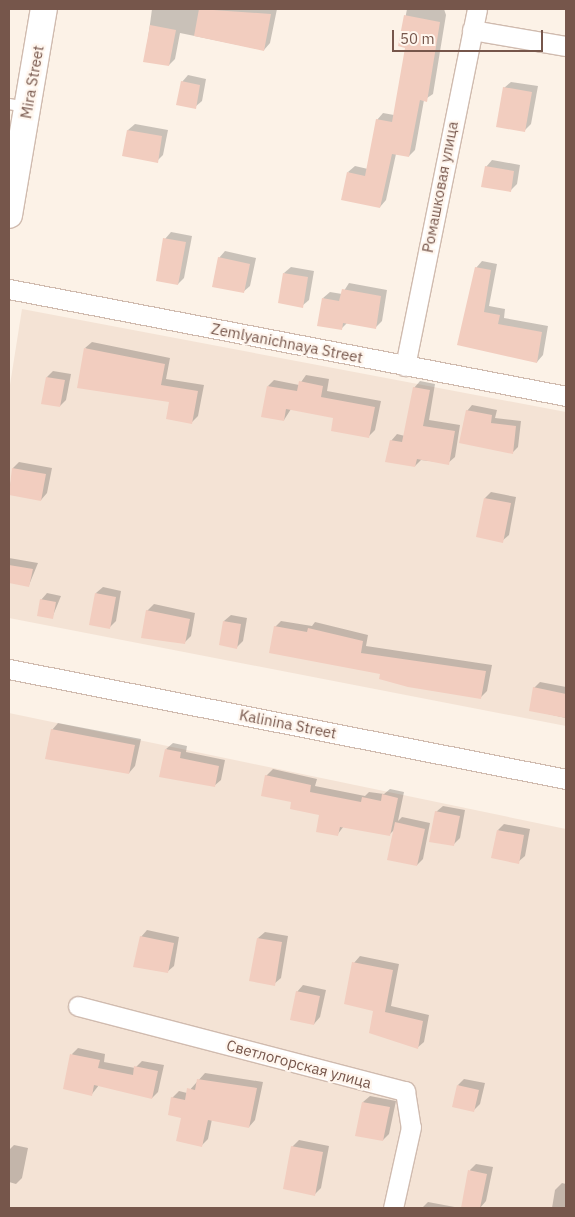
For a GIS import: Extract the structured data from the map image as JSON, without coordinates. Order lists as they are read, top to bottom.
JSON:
{
  "streets": {
    "main road": ["Mira Street"],
    "street": [
      "Ромашковая улица",
      "Zemlyanichnaya Street",
      "Kalinina Street",
      "Светлогорская улица"
    ]
  },
  "crossings": [
    ["Ромашковая улица", "Zemlyanichnaya Street"]
  ],
  "scale_bar": "50 m"
}
